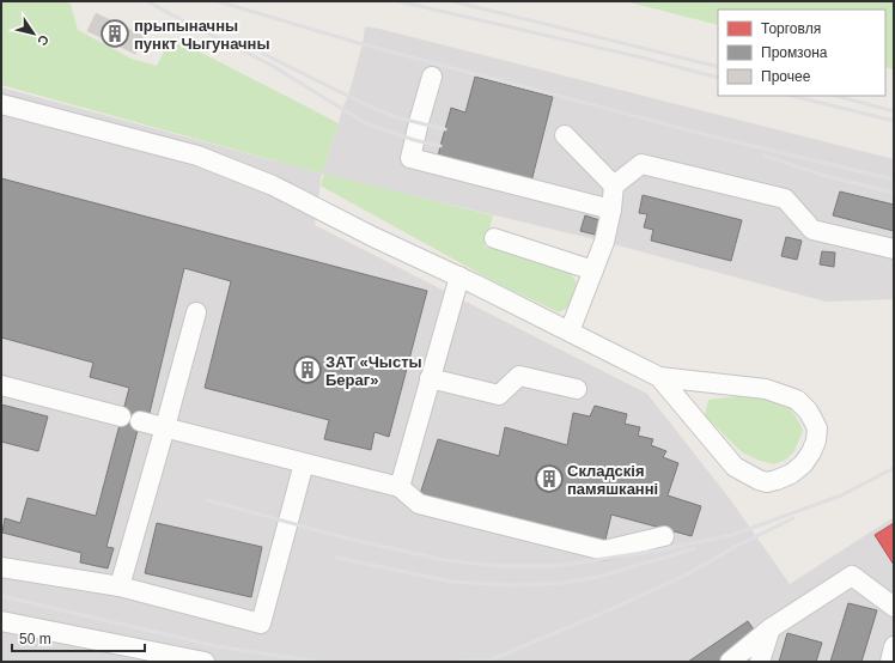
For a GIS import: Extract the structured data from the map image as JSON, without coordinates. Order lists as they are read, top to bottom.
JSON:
{
  "places": {
    "building": ["прыпыначны пункт Чыгуначны", "ЗАТ «Чысты Бераг»", "Складскія памяшканні"]
  },
  "legend": ["Торговля", "Промзона", "Прочее"],
  "scale_bar": "50 m",
  "north": "bottom right"
}
